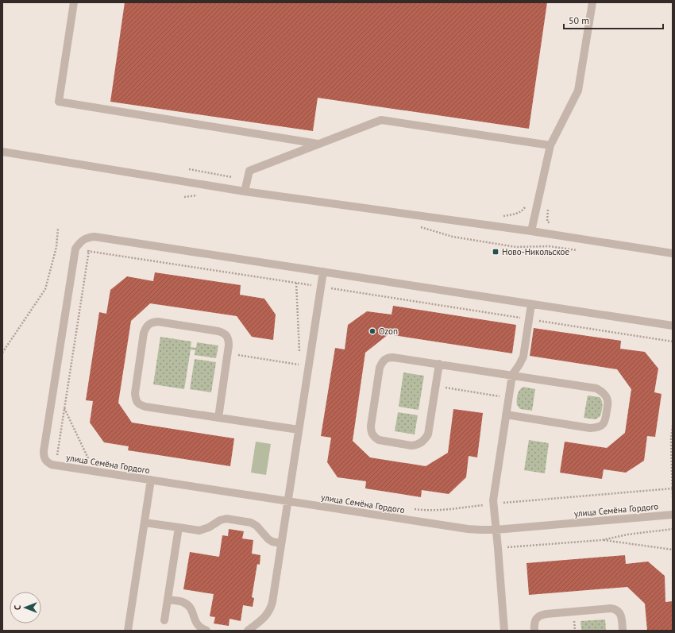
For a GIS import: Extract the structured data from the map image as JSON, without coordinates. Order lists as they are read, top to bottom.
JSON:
{
  "streets": {
    "street": ["улица Семёна Гордого"]
  },
  "places": {
    "transit": ["Ново-Никольское"],
    "other": ["Ozon"]
  },
  "scale_bar": "50 m",
  "north": "left"
}
